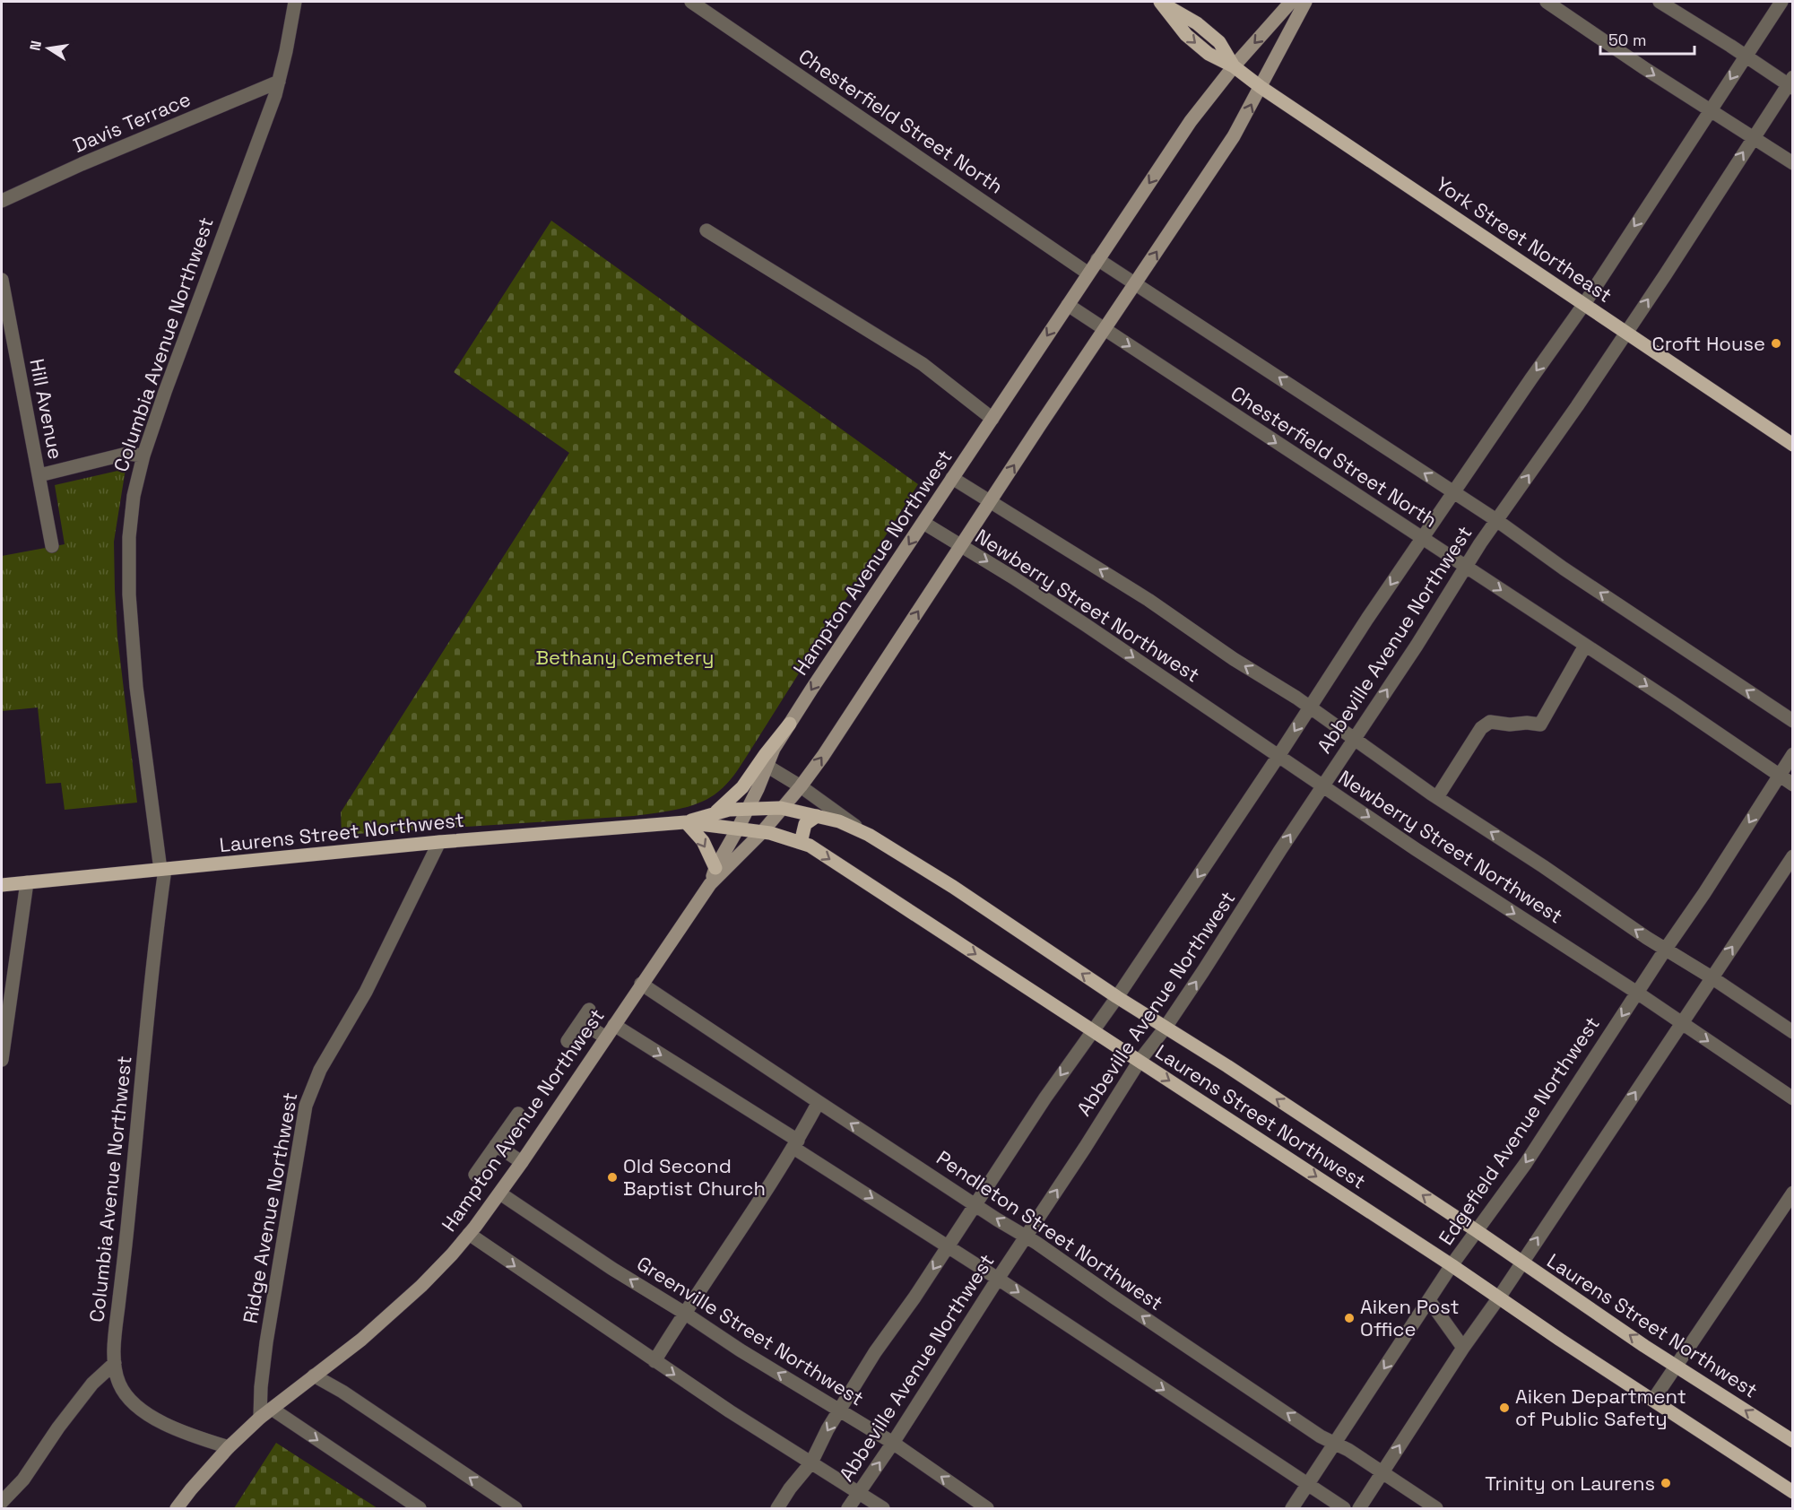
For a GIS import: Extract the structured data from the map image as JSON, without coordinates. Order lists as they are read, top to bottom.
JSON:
{
  "streets": {
    "main road": ["York Street Northeast", "Laurens Street Northwest"],
    "street": [
      "Chesterfield Street North",
      "Davis Terrace",
      "Columbia Avenue Northwest",
      "Hill Avenue",
      "Hampton Avenue Northwest",
      "Newberry Street Northwest",
      "Abbeville Avenue Northwest",
      "Edgefield Avenue Northwest",
      "Ridge Avenue Northwest",
      "Pendleton Street Northwest",
      "Greenville Street Northwest"
    ]
  },
  "crossings": [
    ["Chesterfield Street North", "Hampton Avenue Northwest"],
    ["Chesterfield Street North", "Abbeville Avenue Northwest"],
    ["Chesterfield Street North", "Edgefield Avenue Northwest"],
    ["Davis Terrace", "Columbia Avenue Northwest"],
    ["York Street Northeast", "Hampton Avenue Northwest"],
    ["York Street Northeast", "Abbeville Avenue Northwest"],
    ["Columbia Avenue Northwest", "Hampton Avenue Northwest"],
    ["Columbia Avenue Northwest", "Laurens Street Northwest"],
    ["Hampton Avenue Northwest", "Newberry Street Northwest"],
    ["Hampton Avenue Northwest", "Laurens Street Northwest"],
    ["Hampton Avenue Northwest", "Ridge Avenue Northwest"],
    ["Hampton Avenue Northwest", "Pendleton Street Northwest"],
    ["Hampton Avenue Northwest", "Greenville Street Northwest"],
    ["Newberry Street Northwest", "Abbeville Avenue Northwest"],
    ["Newberry Street Northwest", "Edgefield Avenue Northwest"],
    ["Abbeville Avenue Northwest", "Laurens Street Northwest"],
    ["Abbeville Avenue Northwest", "Pendleton Street Northwest"],
    ["Abbeville Avenue Northwest", "Greenville Street Northwest"],
    ["Laurens Street Northwest", "Edgefield Avenue Northwest"],
    ["Laurens Street Northwest", "Ridge Avenue Northwest"],
    ["Edgefield Avenue Northwest", "Pendleton Street Northwest"]
  ],
  "parks": ["Bethany Cemetery"],
  "places": [
    "Croft House",
    "Old Second Baptist Church",
    "Aiken Post Office",
    "Aiken Department of Public Safety",
    "Trinity on Laurens"
  ],
  "scale_bar": "50 m",
  "north": "left"
}
